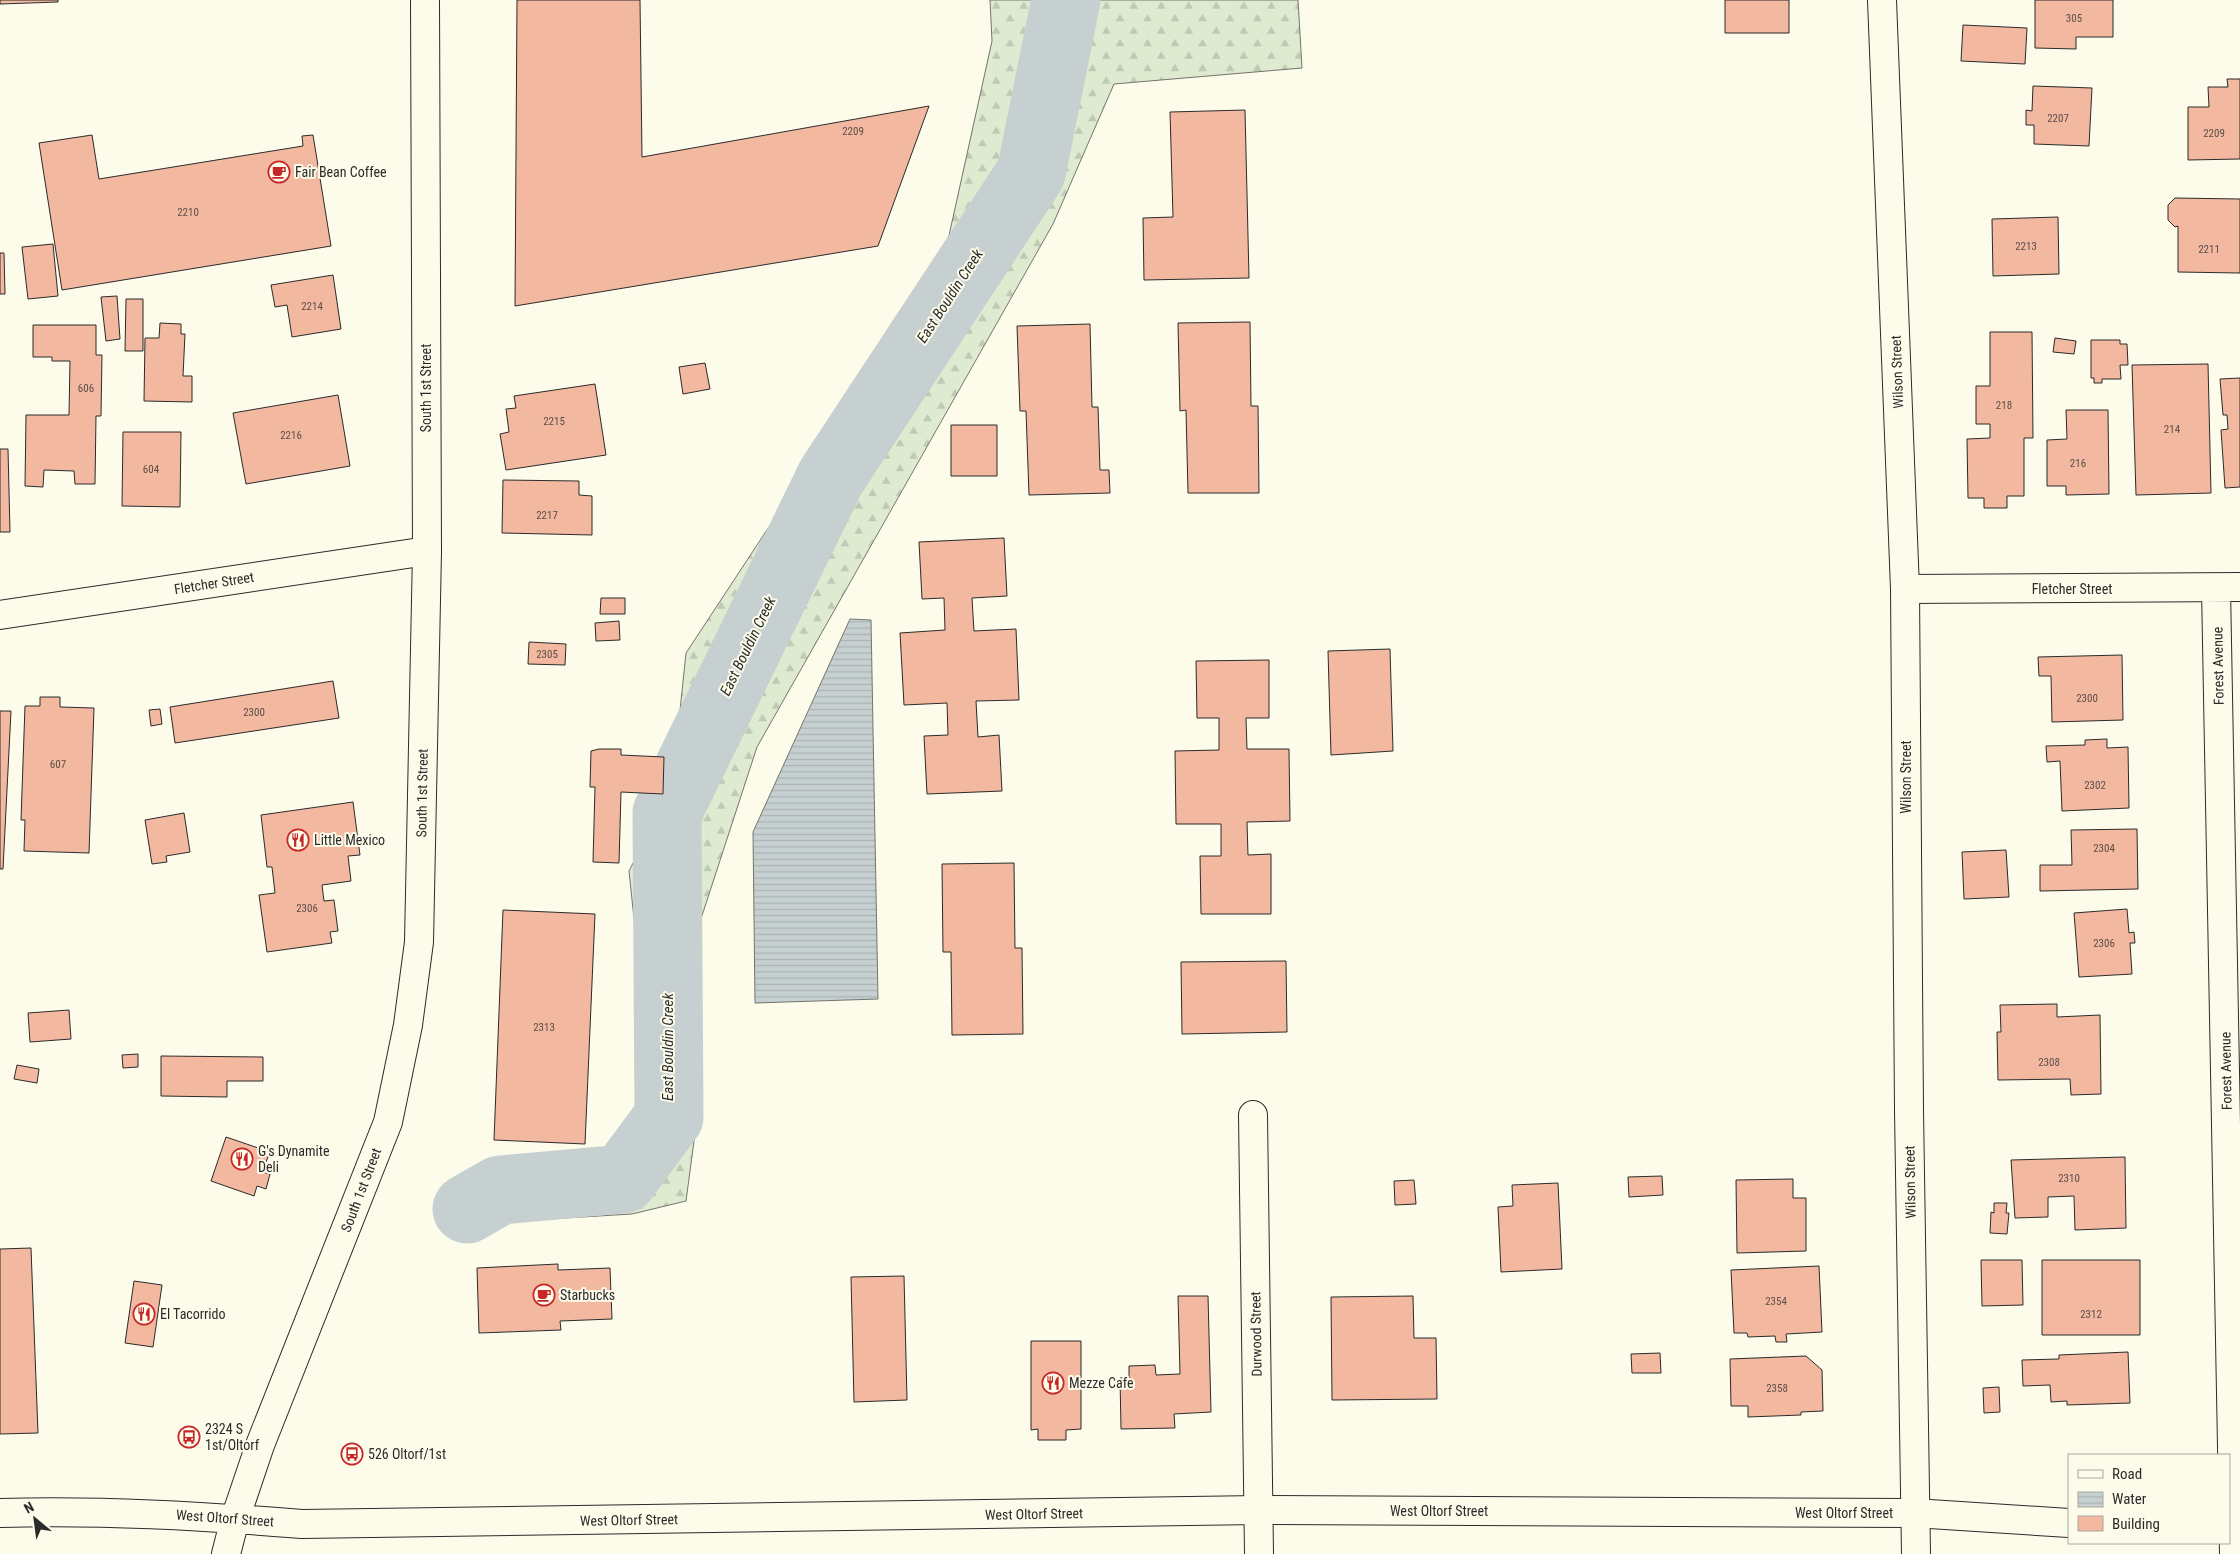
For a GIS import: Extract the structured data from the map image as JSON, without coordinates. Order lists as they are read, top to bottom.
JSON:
{
  "streets": {
    "street": [
      "Wilson Street",
      "South 1st Street",
      "Fletcher Street",
      "Forest Avenue",
      "Durwood Street",
      "West Oltorf Street"
    ]
  },
  "crossings": [
    ["Wilson Street", "Fletcher Street"],
    ["Wilson Street", "West Oltorf Street"],
    ["South 1st Street", "Fletcher Street"],
    ["South 1st Street", "West Oltorf Street"],
    ["Fletcher Street", "Forest Avenue"],
    ["Durwood Street", "West Oltorf Street"]
  ],
  "water": ["East Bouldin Creek"],
  "places": {
    "cafe": ["Fair Bean Coffee", "Starbucks"],
    "restaurant": [
      "Little Mexico",
      "G's Dynamite Deli",
      "El Tacorrido",
      "Mezze Cafe"
    ],
    "bus stop": ["2324 S 1st/Oltorf", "526 Oltorf/1st"]
  },
  "house_numbers": [
    "305",
    "2207",
    "2209",
    "2209",
    "2210",
    "2213",
    "2211",
    "2214",
    "606",
    "218",
    "2215",
    "214",
    "2216",
    "216",
    "604",
    "2217",
    "2305",
    "2300",
    "2300",
    "607",
    "2302",
    "2304",
    "2306",
    "2306",
    "2313",
    "2308",
    "2310",
    "2354",
    "2312",
    "2358"
  ],
  "legend": ["Road", "Water", "Building"],
  "north": "top left"
}
